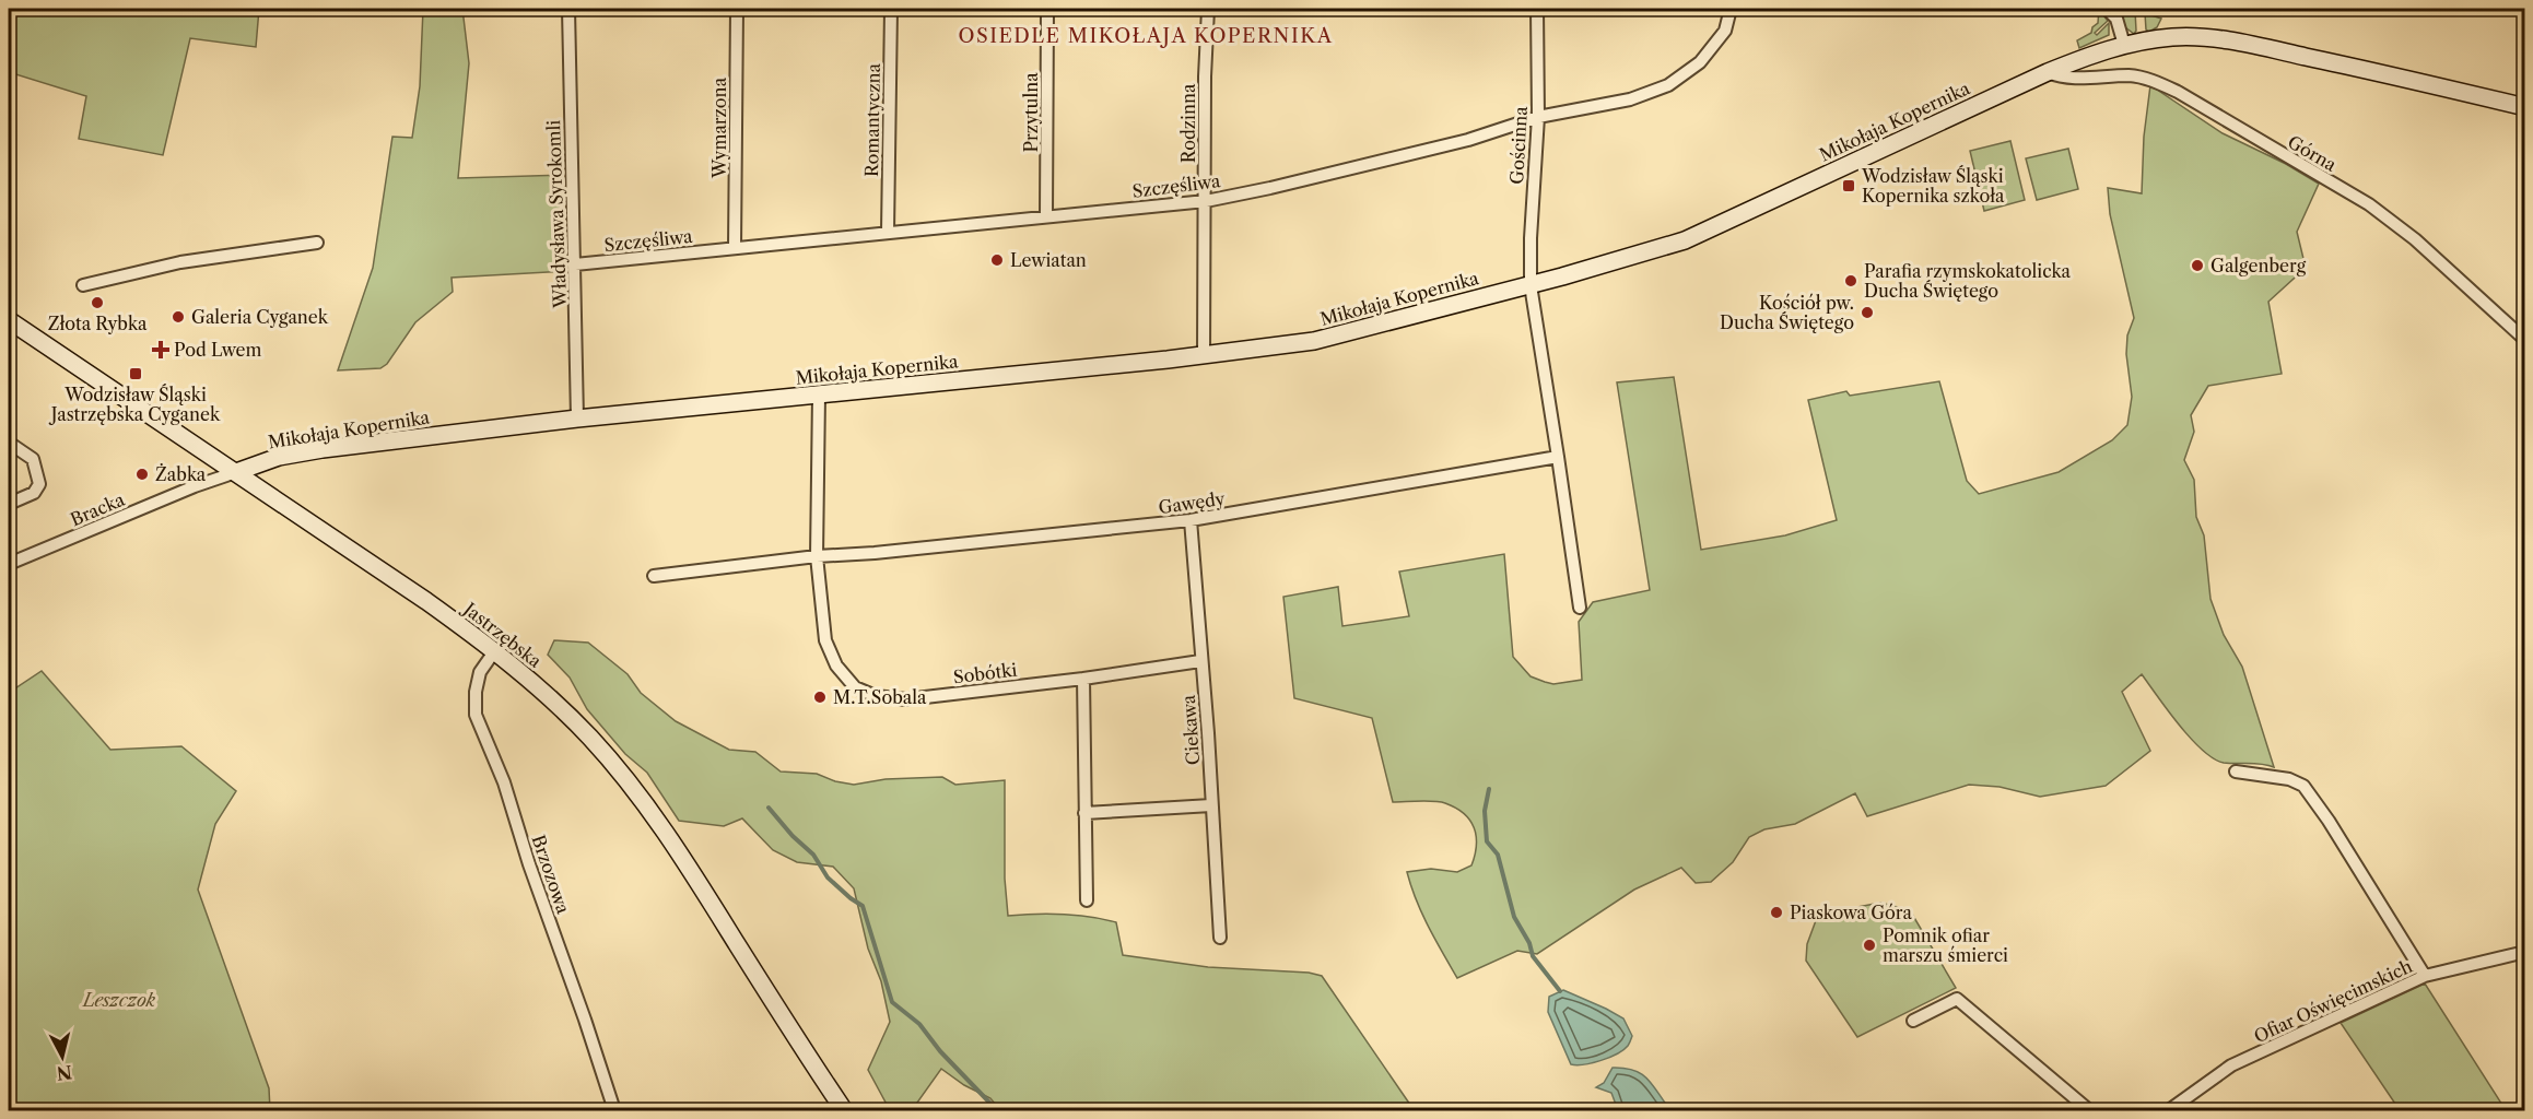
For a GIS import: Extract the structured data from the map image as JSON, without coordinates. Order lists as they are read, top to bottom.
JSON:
{
  "streets": {
    "street": [
      "Przytulna",
      "Romantyczna",
      "Mikołaja Kopernika",
      "Rodzinna",
      "Wymarzona",
      "Gościnna",
      "Górna",
      "Szczęśliwa",
      "Władysława Syrokomli",
      "Gawędy",
      "Bracka",
      "Jastrzębska",
      "Sobótki",
      "Ciekawa",
      "Brzozowa",
      "Ofiar Oświęcimskich"
    ]
  },
  "crossings": [
    ["Przytulna", "Szczęśliwa"],
    ["Romantyczna", "Szczęśliwa"],
    ["Mikołaja Kopernika", "Rodzinna"],
    ["Mikołaja Kopernika", "Gościnna"],
    ["Mikołaja Kopernika", "Górna"],
    ["Mikołaja Kopernika", "Władysława Syrokomli"],
    ["Mikołaja Kopernika", "Bracka"],
    ["Mikołaja Kopernika", "Jastrzębska"],
    ["Mikołaja Kopernika", "Sobótki"],
    ["Rodzinna", "Szczęśliwa"],
    ["Wymarzona", "Szczęśliwa"],
    ["Gościnna", "Szczęśliwa"],
    ["Szczęśliwa", "Władysława Syrokomli"],
    ["Gawędy", "Sobótki"],
    ["Gawędy", "Ciekawa"],
    ["Bracka", "Jastrzębska"],
    ["Jastrzębska", "Brzozowa"],
    ["Sobótki", "Ciekawa"]
  ],
  "districts": ["OSIEDLE MIKOŁAJA KOPERNIKA"],
  "parks": ["Leszczok"],
  "places": {
    "transit": ["Wodzisław Śląski Kopernika szkoła", "Wodzisław Śląski Jastrzębska Cyganek"],
    "other": [
      "Lewiatan",
      "Galgenberg",
      "Parafia rzymskokatolicka Ducha Świętego",
      "Złota Rybka",
      "Kościół pw. Ducha Świętego",
      "Galeria Cyganek",
      "Żabka",
      "M.T.Sobala",
      "Piaskowa Góra",
      "Pomnik ofiar marszu śmierci"
    ],
    "health": ["Pod Lwem"]
  },
  "north": "bottom"
}
